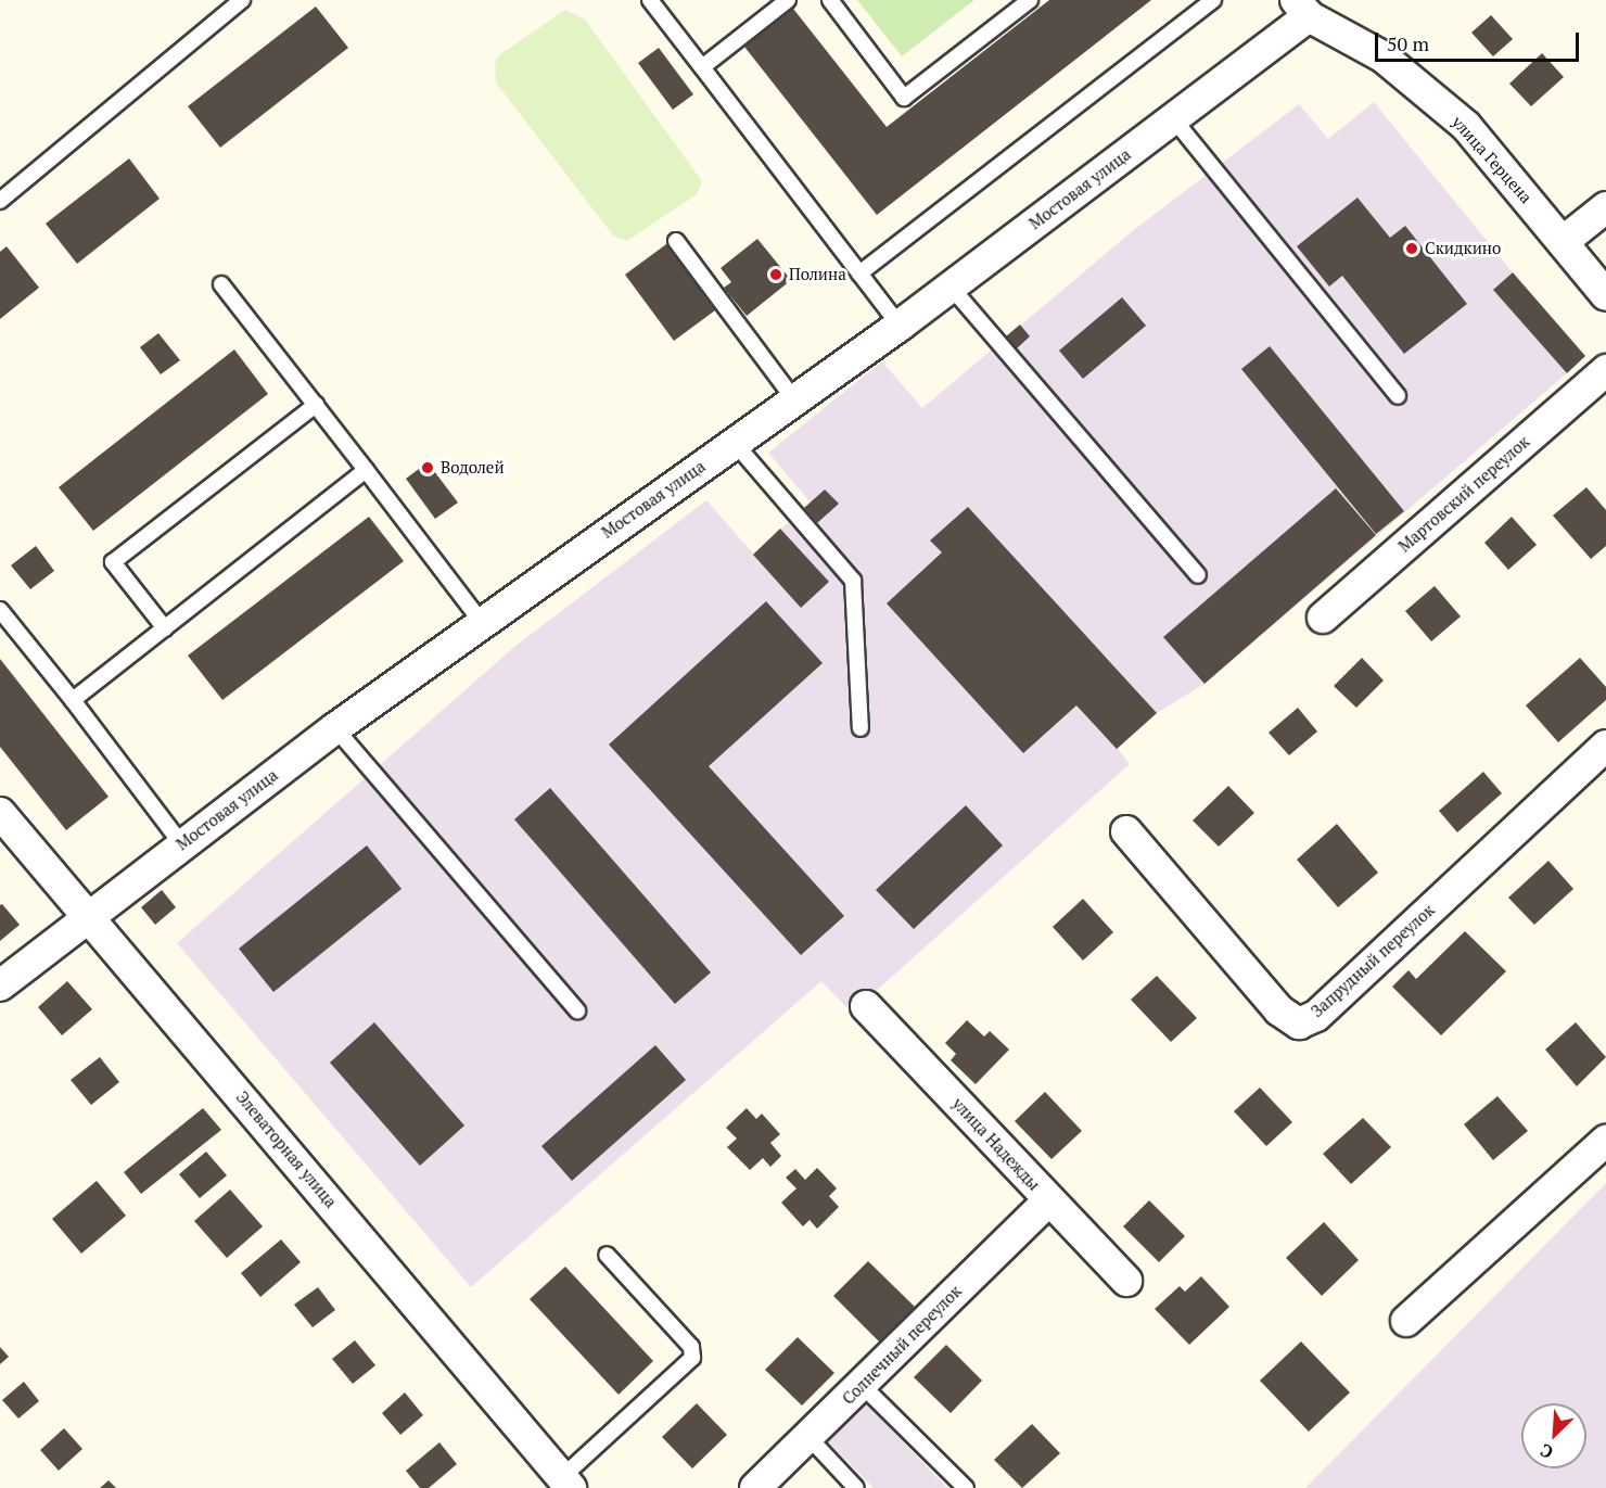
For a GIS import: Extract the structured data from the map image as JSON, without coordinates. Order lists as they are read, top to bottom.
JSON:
{
  "streets": {
    "street": [
      "улица Герцена",
      "Мостовая улица",
      "Мартовский переулок",
      "Запрудный переулок",
      "улица Надежды",
      "Элеваторная улица",
      "Солнечный переулок"
    ]
  },
  "crossings": [
    ["улица Герцена", "Мостовая улица"],
    ["Мостовая улица", "Элеваторная улица"],
    ["улица Надежды", "Солнечный переулок"]
  ],
  "places": ["Скидкино", "Полина", "Водолей"],
  "scale_bar": "50 m",
  "north": "bottom left"
}
